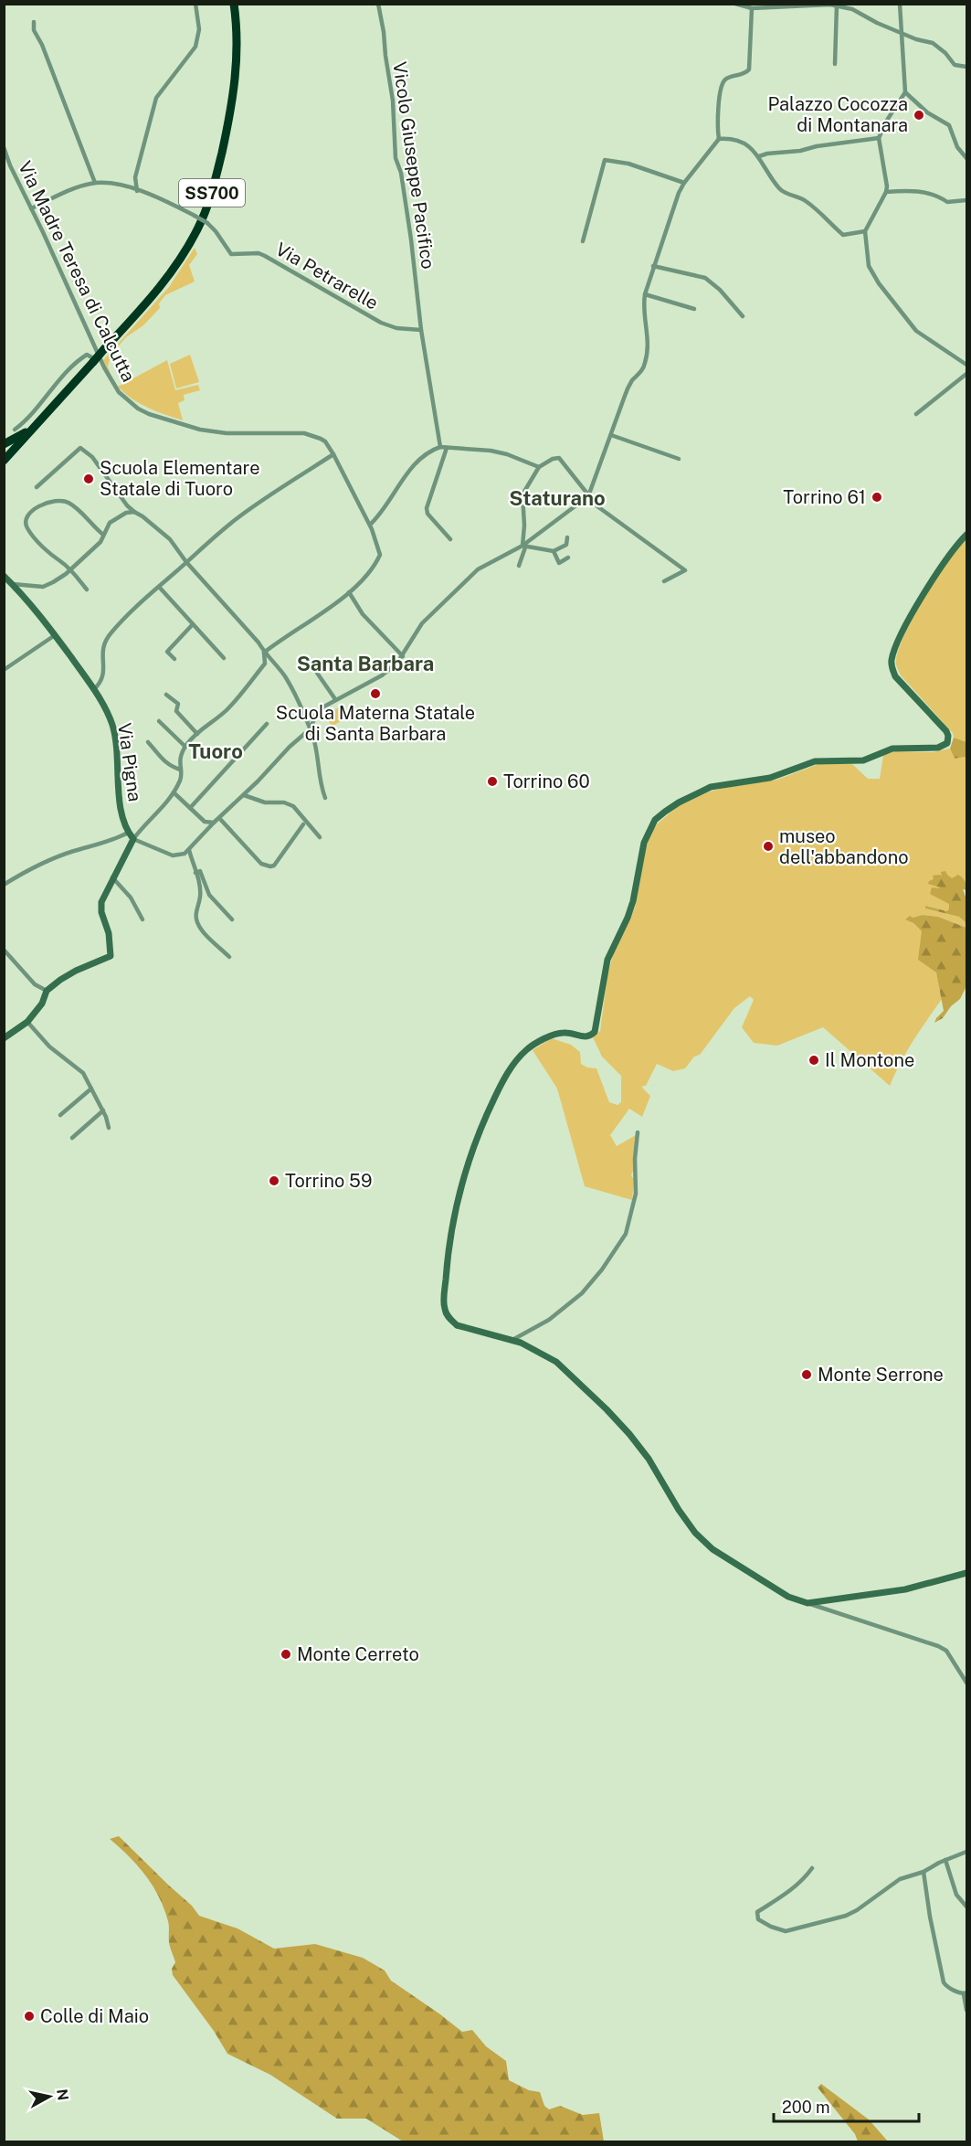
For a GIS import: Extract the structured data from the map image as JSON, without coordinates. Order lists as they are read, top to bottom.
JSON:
{
  "streets": {
    "highway": ["SS700"],
    "street": [
      "Vicolo Giuseppe Pacifico",
      "Via Madre Teresa di Calcutta",
      "Via Petrarelle",
      "Via Pigna"
    ]
  },
  "crossings": [
    ["Vicolo Giuseppe Pacifico", "Via Petrarelle"],
    ["Via Madre Teresa di Calcutta", "Via Petrarelle"]
  ],
  "districts": ["Staturano", "Santa Barbara", "Tuoro"],
  "places": [
    "Palazzo Cocozza di Montanara",
    "Scuola Elementare Statale di Tuoro",
    "Torrino 61",
    "Scuola Materna Statale di Santa Barbara",
    "Torrino 60",
    "museo dell'abbandono",
    "Il Montone",
    "Torrino 59",
    "Monte Serrone",
    "Monte Cerreto",
    "Colle di Maio"
  ],
  "scale_bar": "200 m",
  "north": "right"
}
